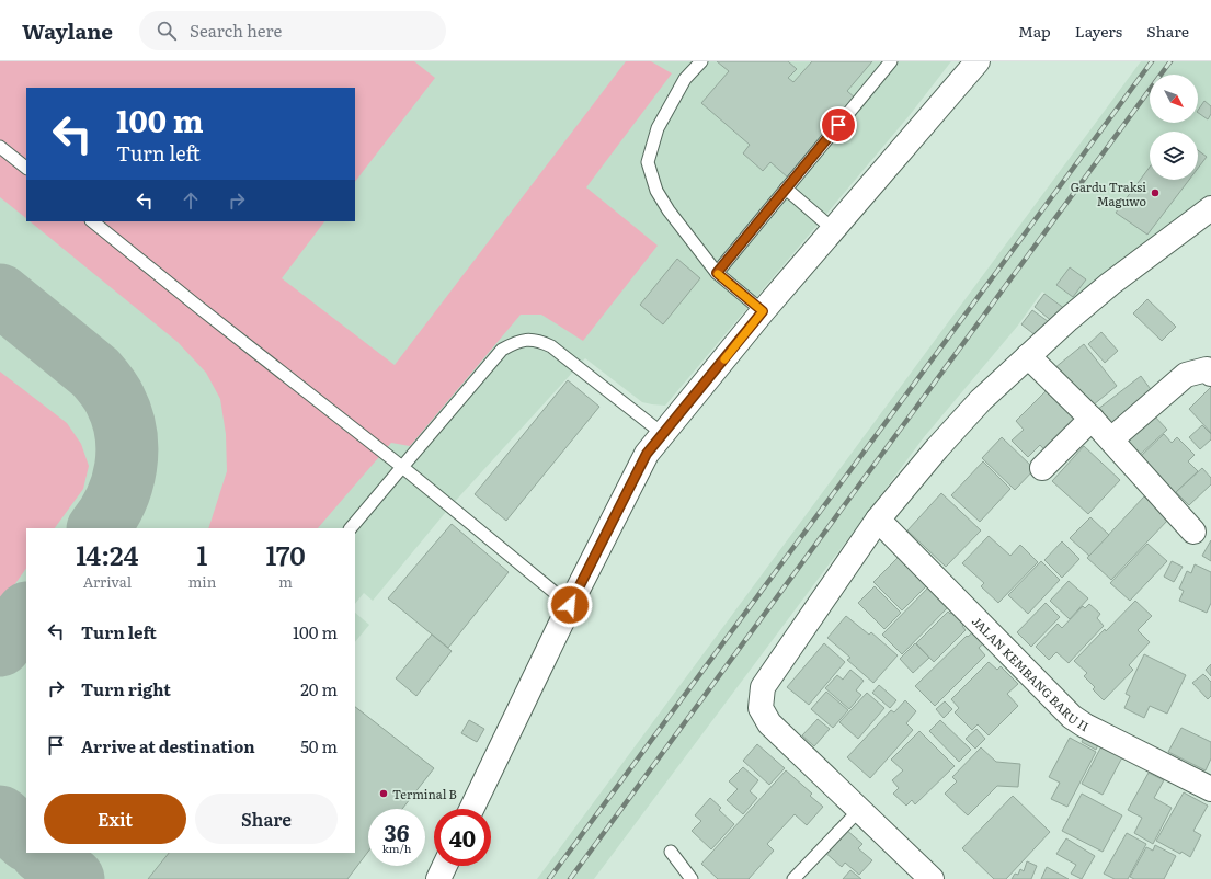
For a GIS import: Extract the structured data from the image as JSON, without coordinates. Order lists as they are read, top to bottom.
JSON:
{
  "streets": {
    "street": ["JALAN KEMBANG BARU II"]
  },
  "places": ["Gardu Traksi Maguwo", "Terminal B"],
  "north": "bottom right",
  "page": {
    "header": "Waylane",
    "search": "Search here",
    "nav": ["Map", "Layers", "Share"],
    "turn": ["100 m", "Turn left"],
    "eta": [
      "14:24",
      "Arrival",
      "1",
      "min",
      "170",
      "m"
    ],
    "list": [
      {
        "name": "Turn left",
        "value": "100 m"
      },
      {
        "name": "Turn right",
        "value": "20 m"
      },
      {
        "name": "Arrive at destination",
        "value": "50 m"
      }
    ],
    "buttons": ["Exit", "Share"],
    "speed": "36 km/h",
    "limit": "40"
  }
}
